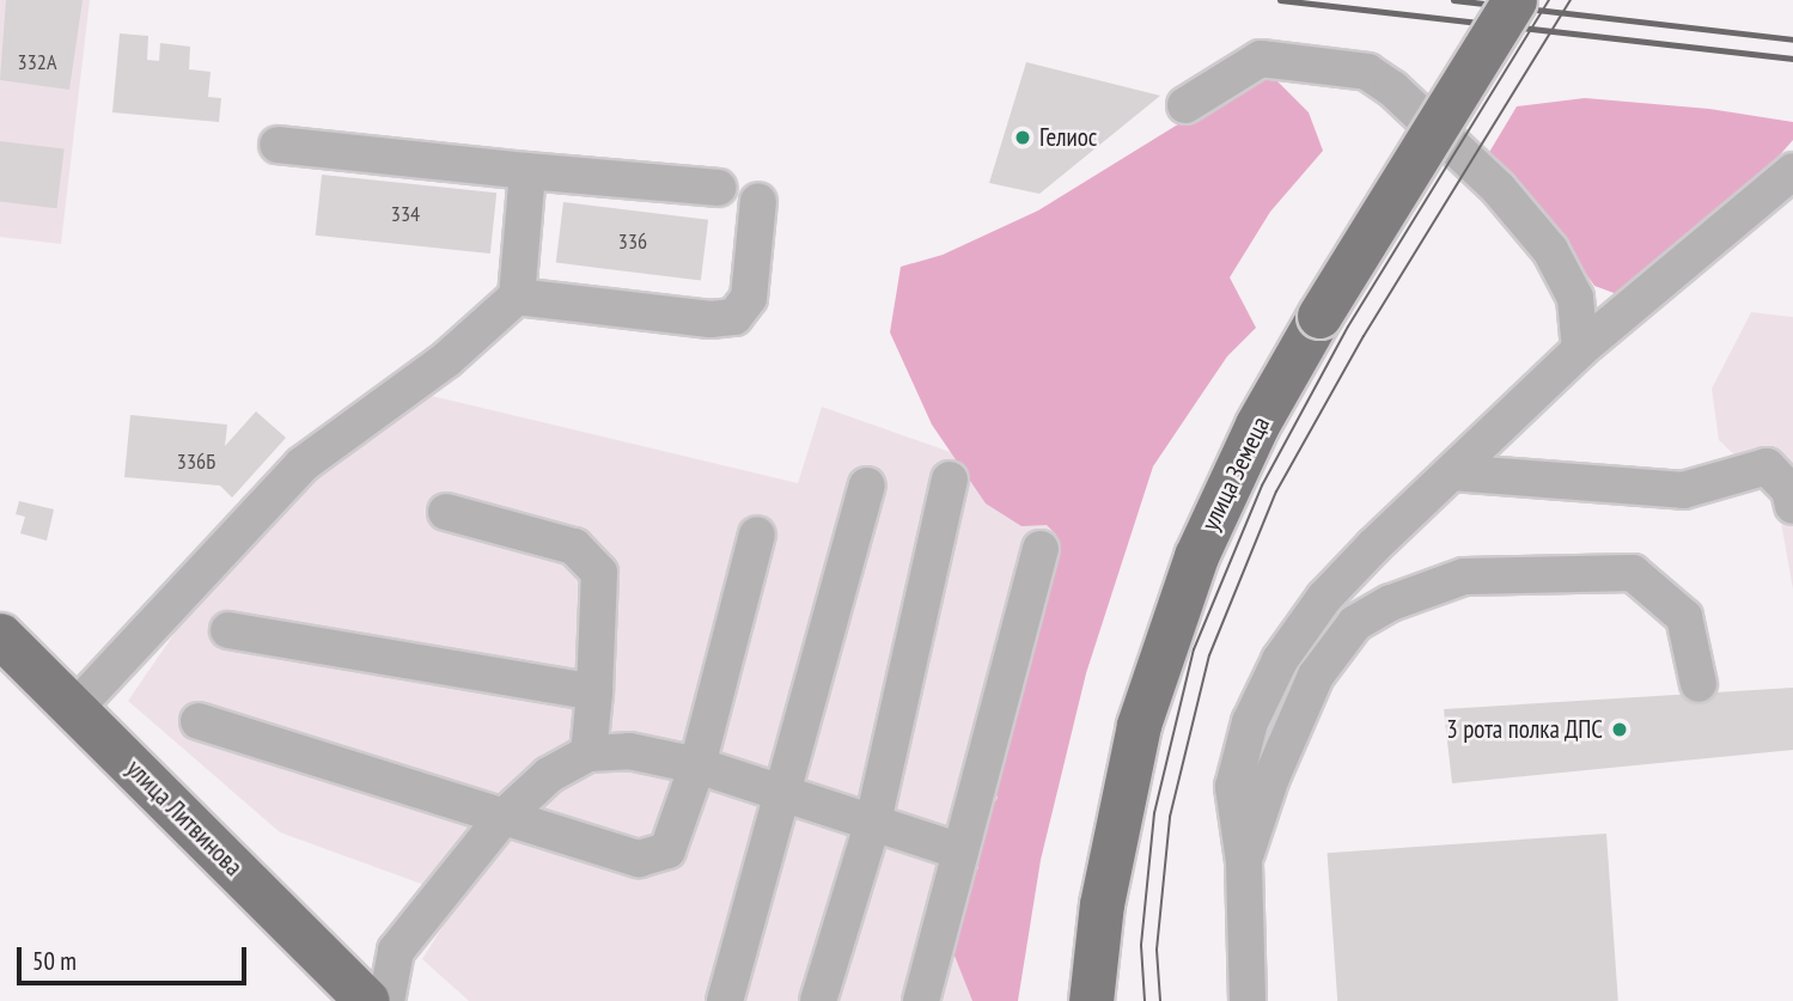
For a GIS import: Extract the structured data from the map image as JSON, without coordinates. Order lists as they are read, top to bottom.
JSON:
{
  "streets": {
    "main road": ["улица Земеца", "улица Литвинова"]
  },
  "places": ["Гелиос", "3 рота полка ДПС"],
  "house_numbers": [
    "332А",
    "334",
    "336",
    "336Б"
  ],
  "scale_bar": "50 m"
}
